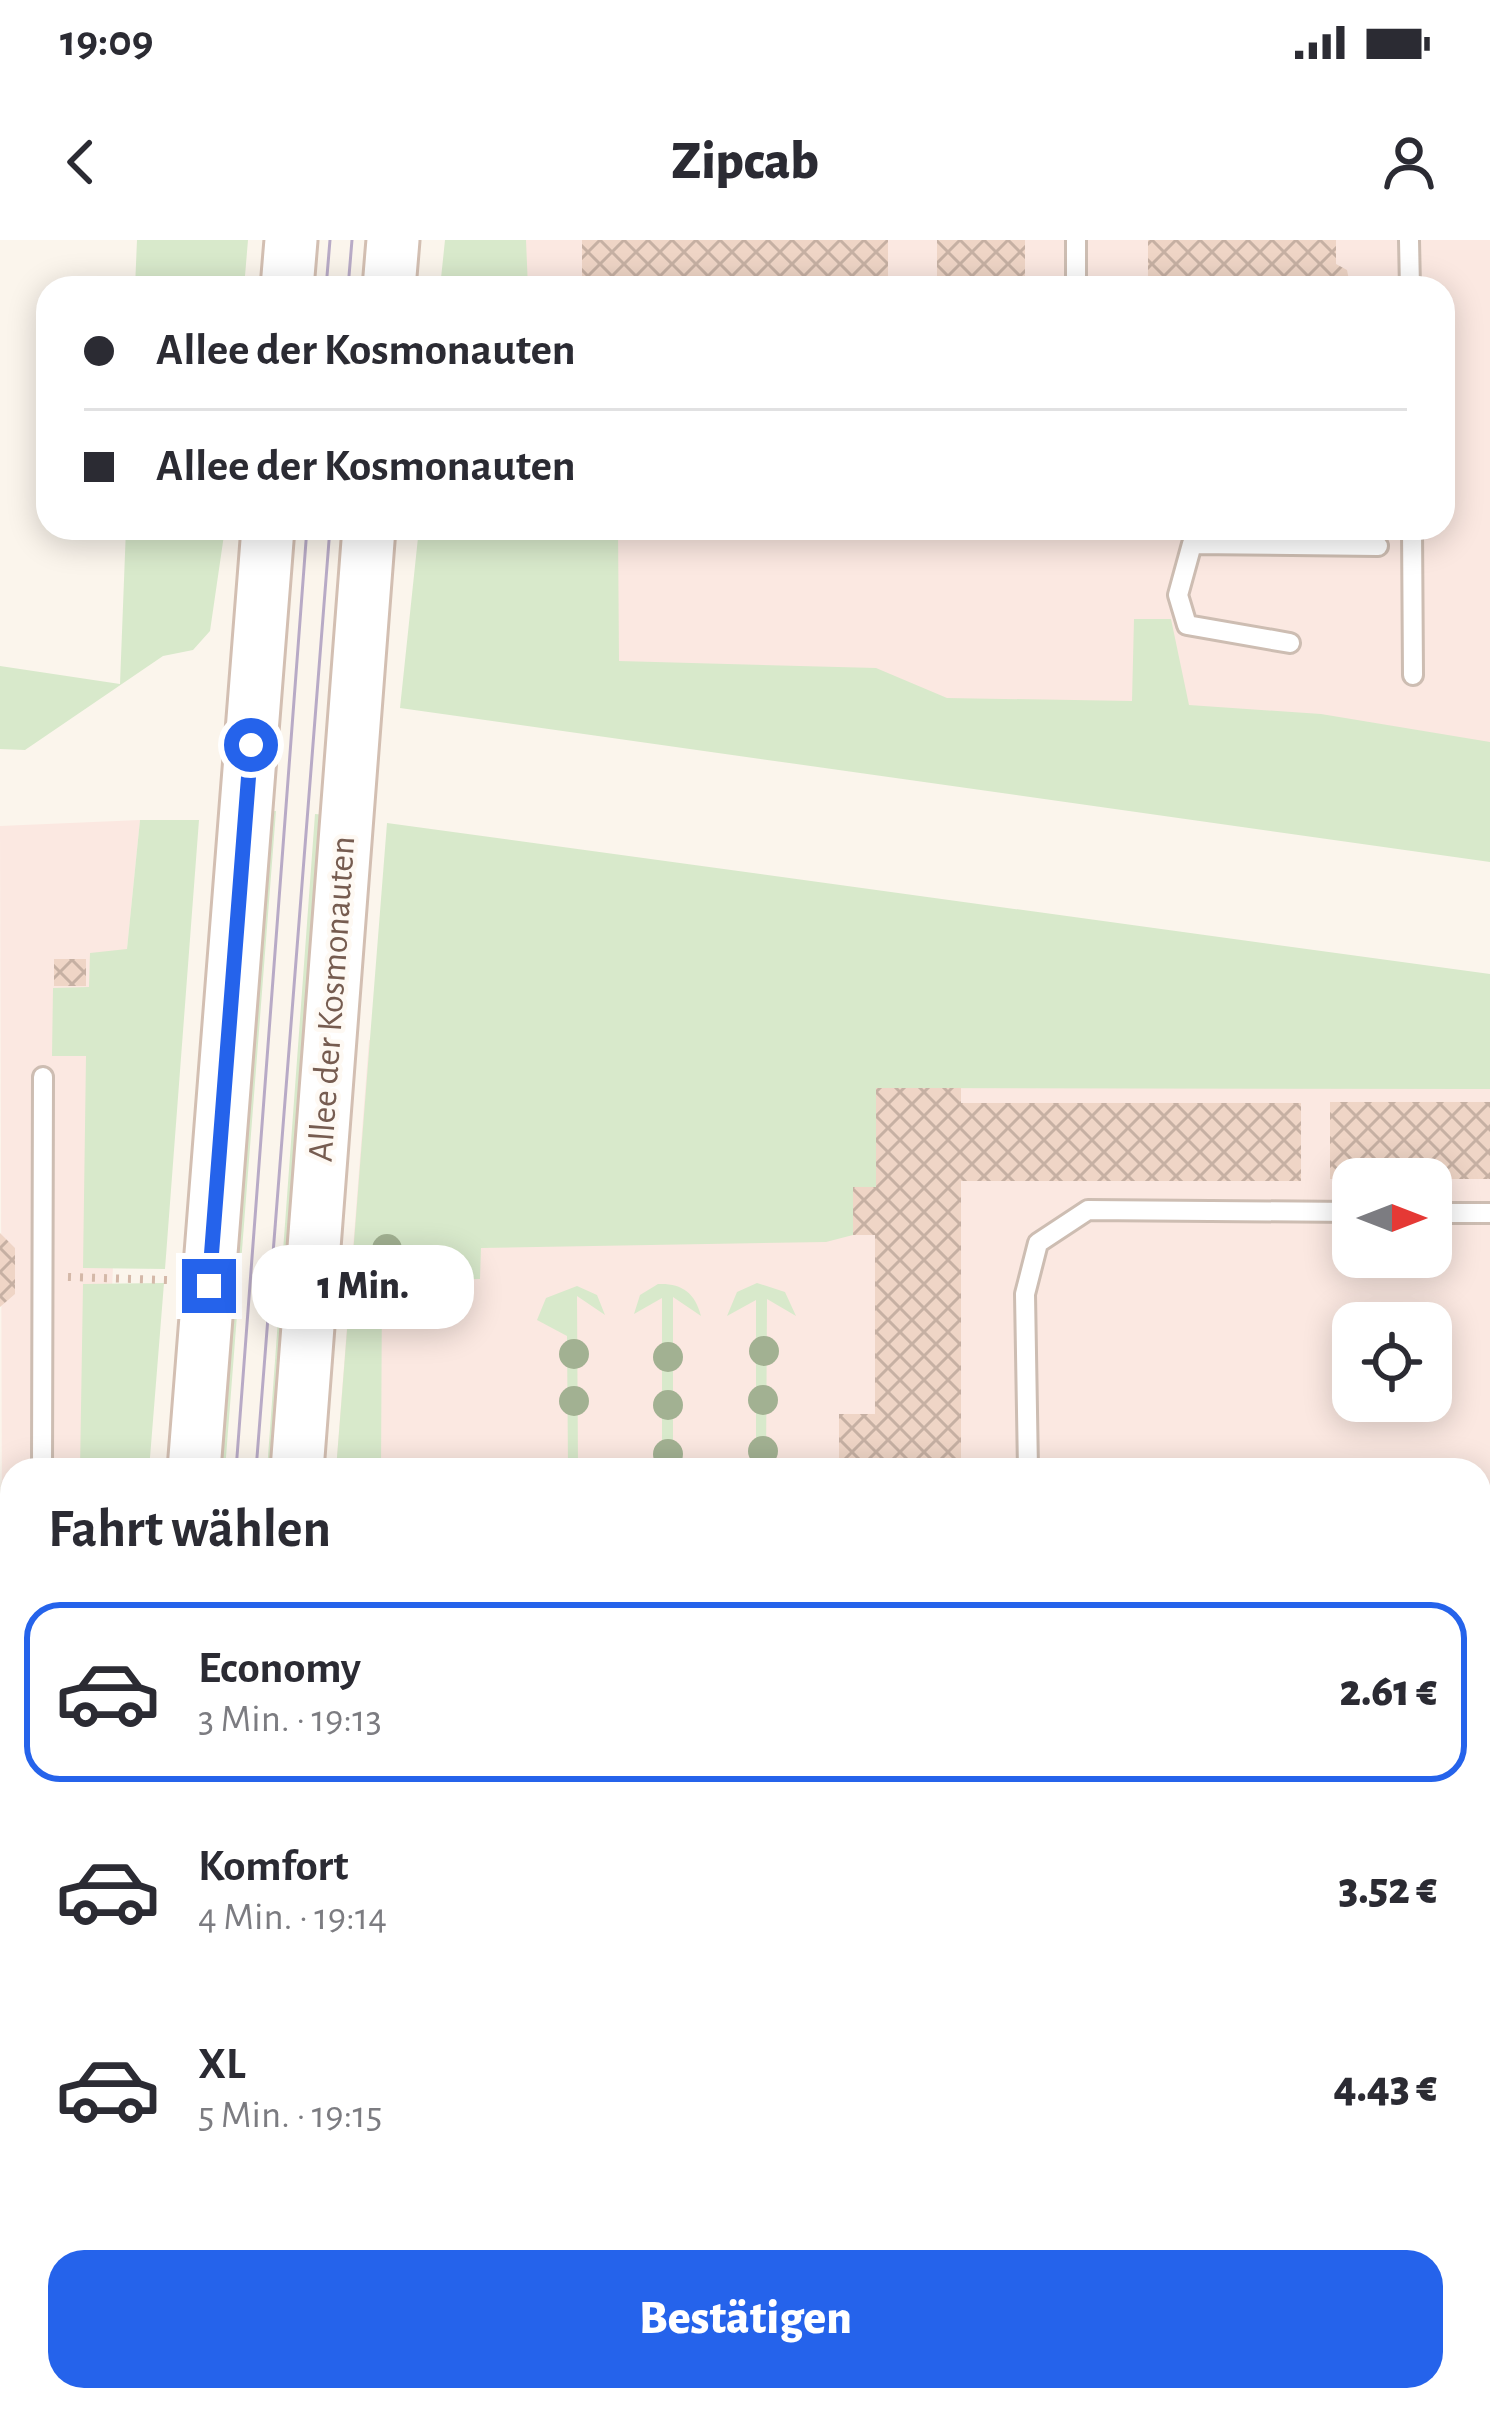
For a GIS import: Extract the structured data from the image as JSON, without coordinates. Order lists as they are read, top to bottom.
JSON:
{
  "streets": {
    "main road": ["Allee der Kosmonauten"]
  },
  "north": "right",
  "page": {
    "status": "19:09",
    "header": "Zipcab",
    "banner": ["Allee der Kosmonauten", "Allee der Kosmonauten"],
    "bubble": "1 Min.",
    "heading": "Fahrt wählen",
    "list": [
      {
        "name": "Economy",
        "note": "3 Min. · 19:13",
        "value": "2.61 €"
      },
      {
        "name": "Komfort",
        "note": "4 Min. · 19:14",
        "value": "3.52 €"
      },
      {
        "name": "XL",
        "note": "5 Min. · 19:15",
        "value": "4.43 €"
      }
    ],
    "buttons": "Bestätigen"
  }
}
